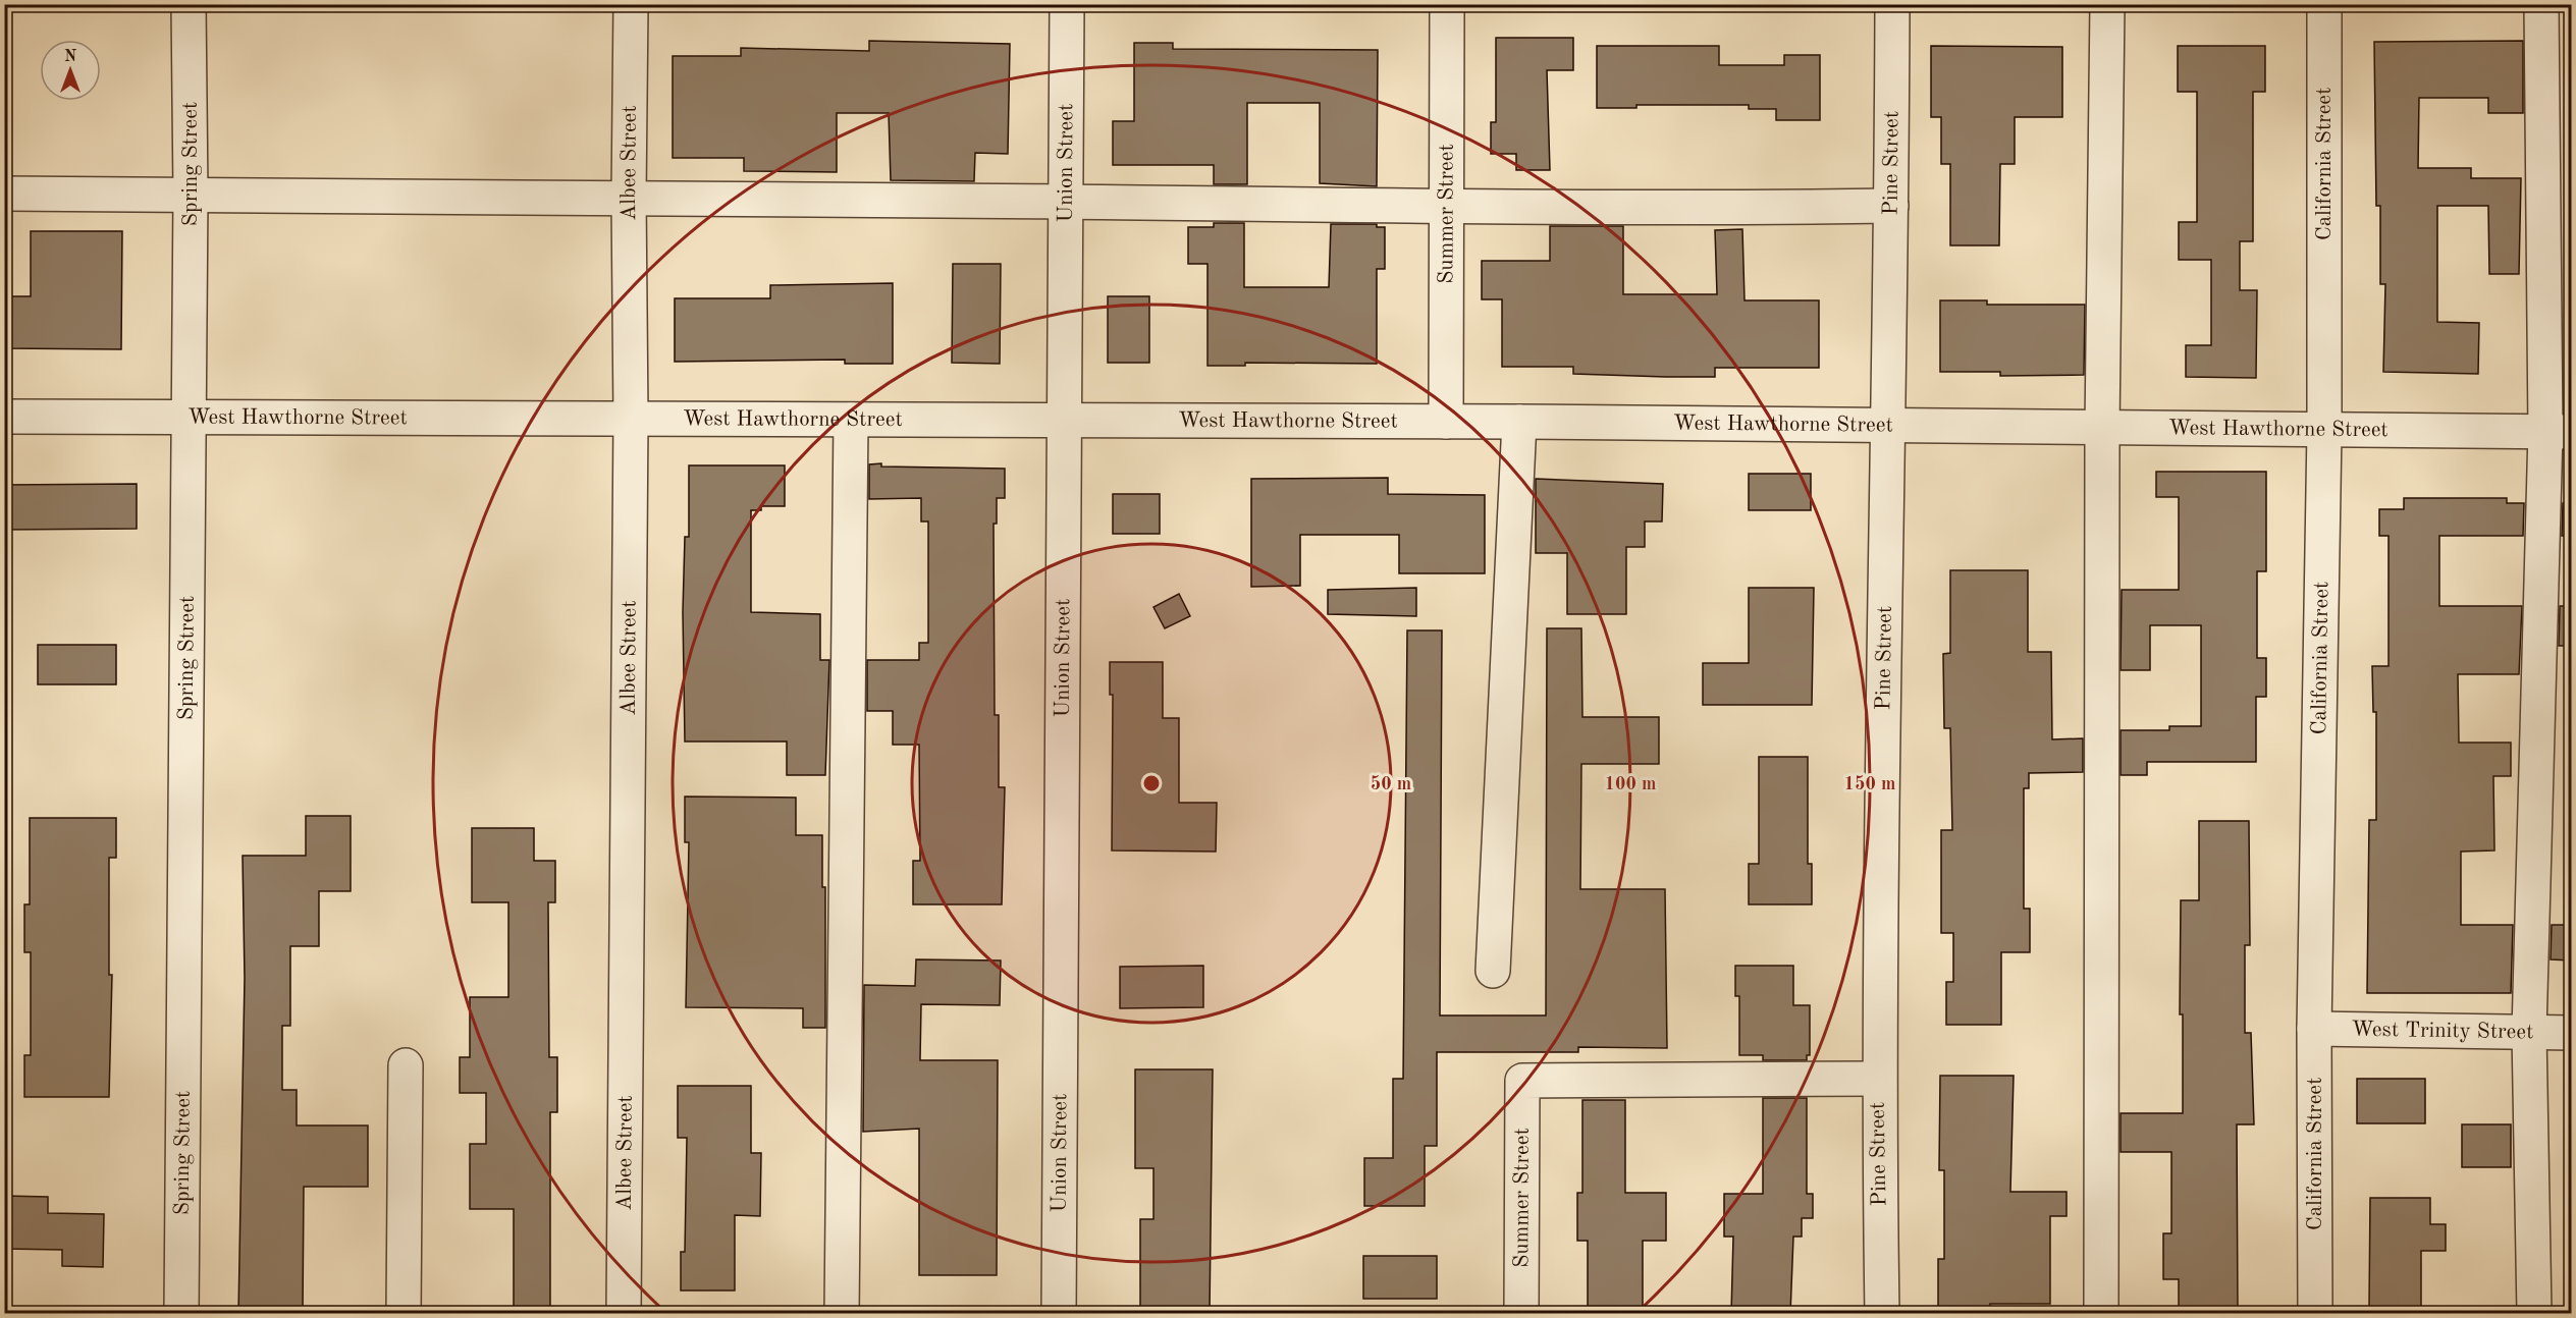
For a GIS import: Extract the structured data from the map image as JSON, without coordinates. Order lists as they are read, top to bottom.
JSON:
{
  "streets": {
    "street": [
      "Spring Street",
      "Albee Street",
      "Union Street",
      "Pine Street",
      "California Street",
      "Summer Street",
      "West Hawthorne Street",
      "West Trinity Street"
    ]
  },
  "crossings": [
    ["Spring Street", "West Hawthorne Street"],
    ["Albee Street", "West Hawthorne Street"],
    ["Union Street", "West Hawthorne Street"],
    ["Pine Street", "Summer Street"],
    ["Pine Street", "West Hawthorne Street"],
    ["California Street", "West Hawthorne Street"],
    ["California Street", "West Trinity Street"],
    ["Summer Street", "West Hawthorne Street"]
  ],
  "north": "top",
  "rings": ["50 m", "100 m", "150 m"]
}
